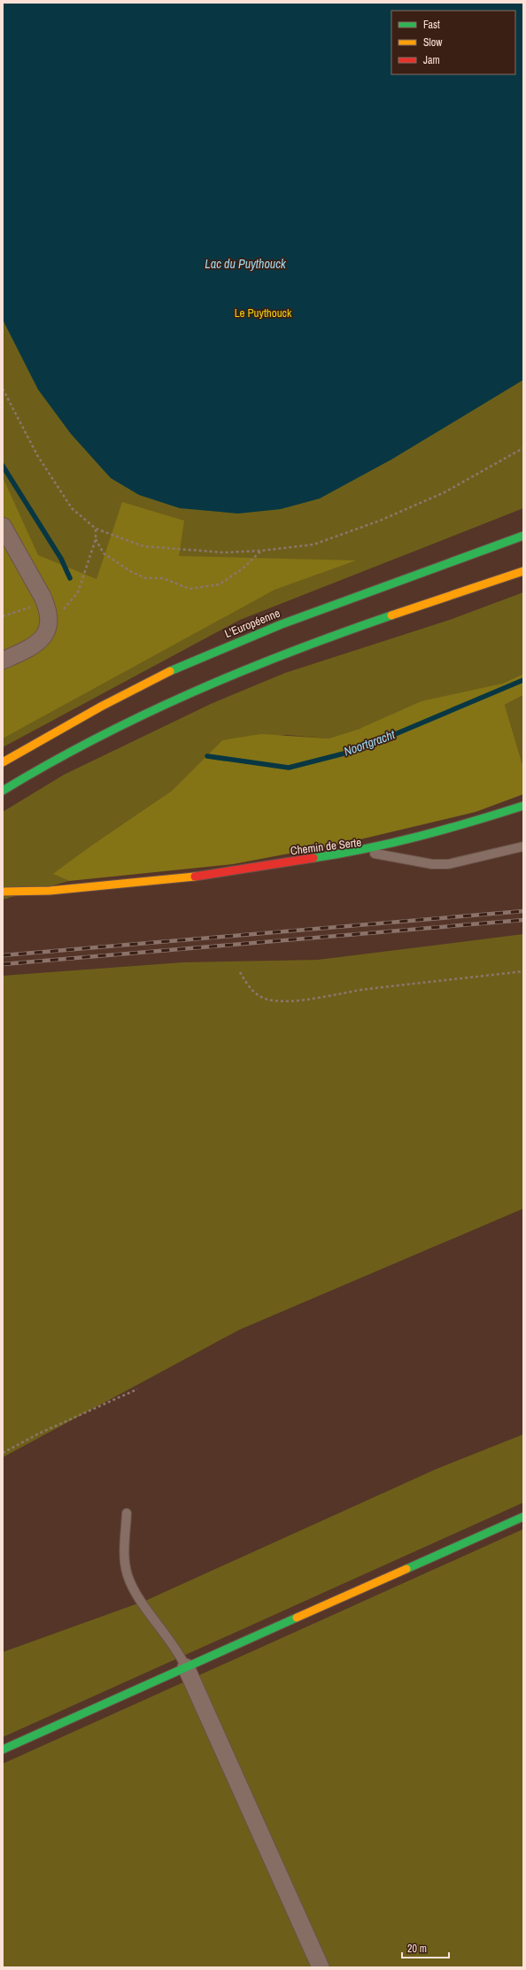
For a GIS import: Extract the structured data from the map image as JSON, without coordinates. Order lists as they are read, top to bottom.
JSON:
{
  "streets": {
    "main road": ["L'Européenne", "Chemin de Serte"]
  },
  "water": ["Lac du Puythouck", "Noortgracht"],
  "parks": ["Le Puythouck"],
  "legend": ["Fast", "Slow", "Jam"],
  "scale_bar": "20 m"
}
